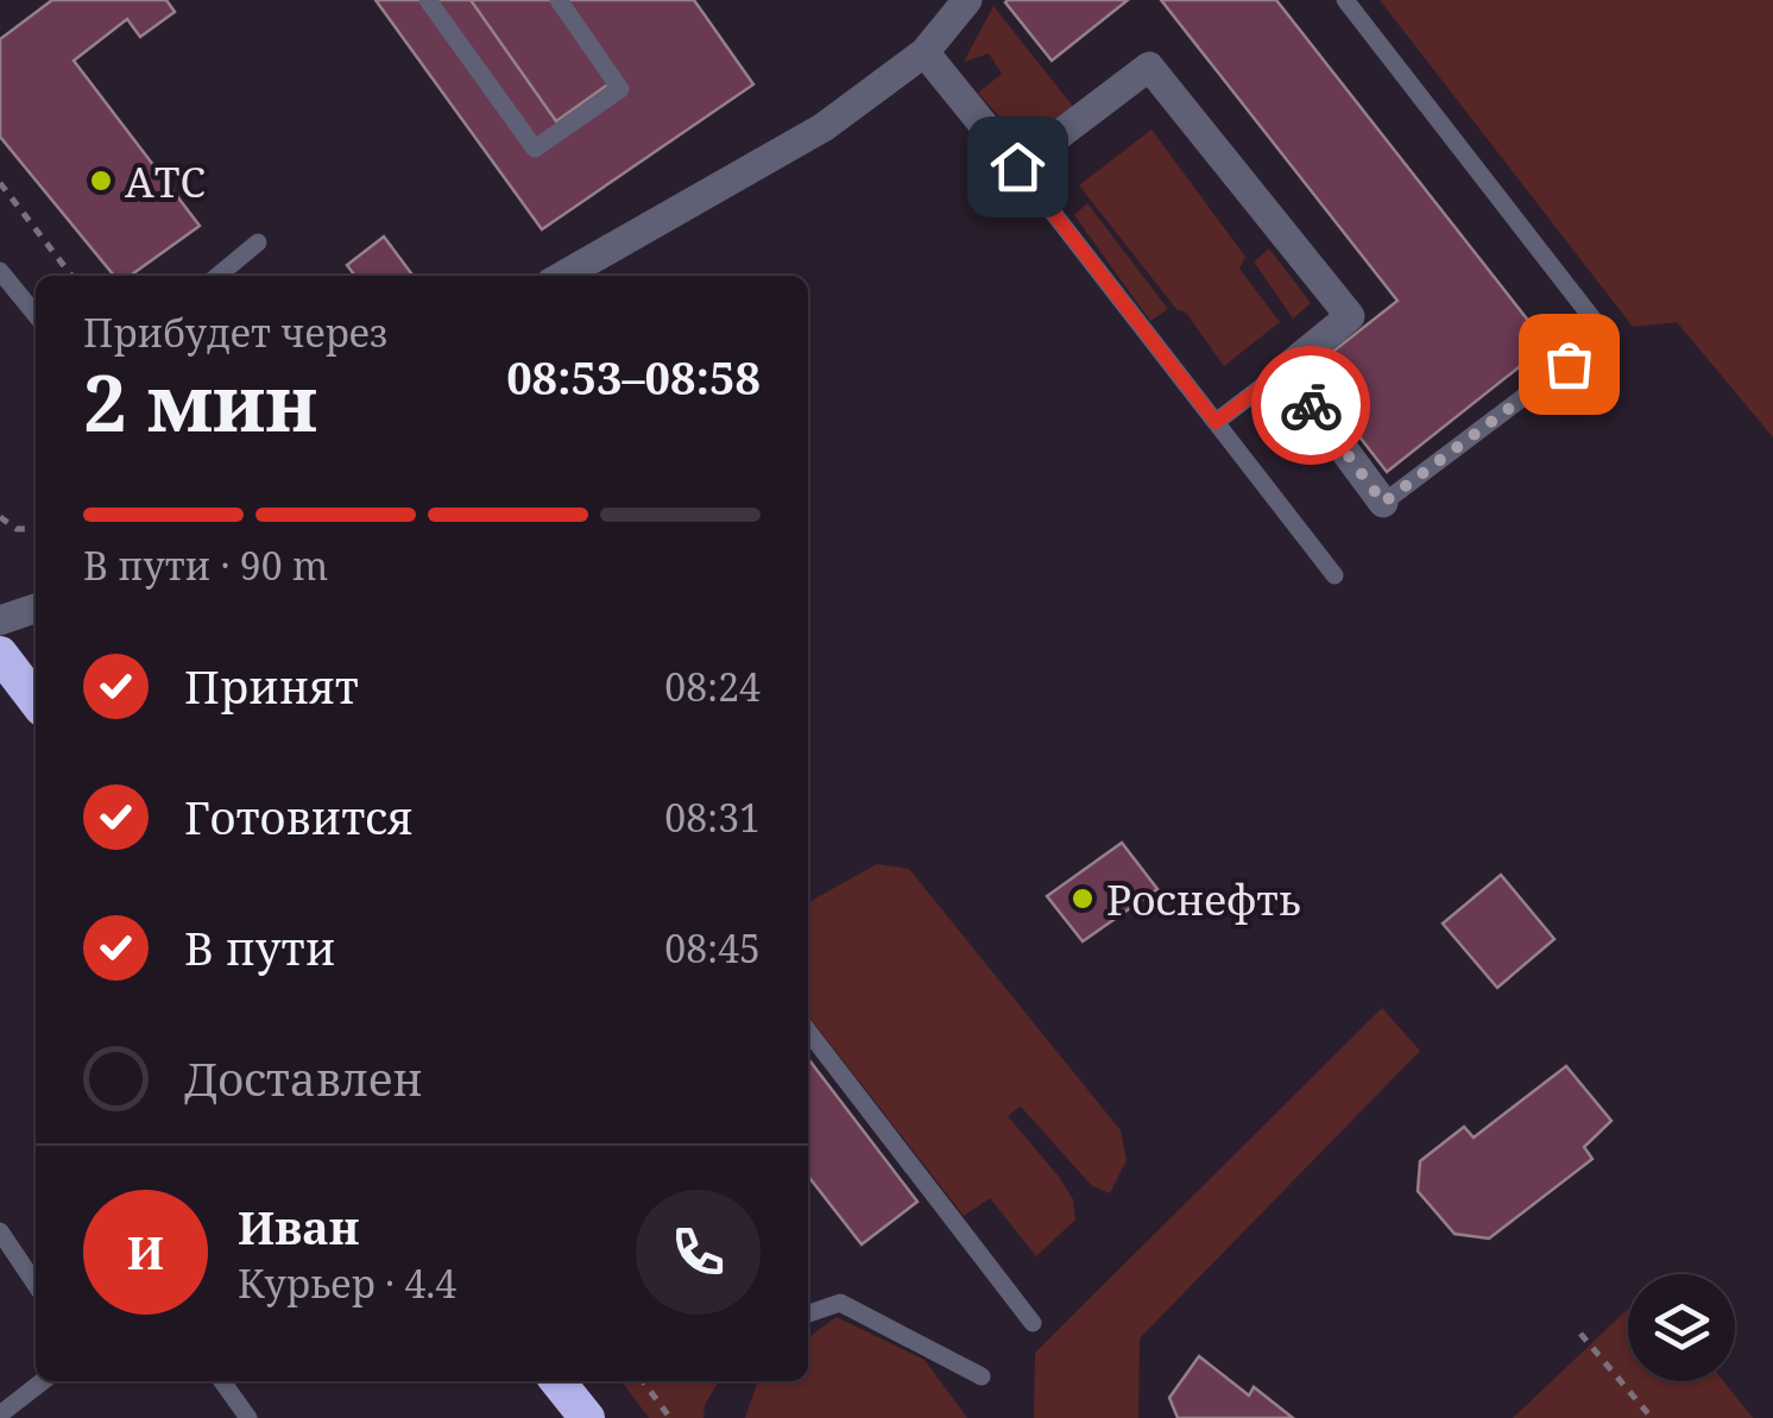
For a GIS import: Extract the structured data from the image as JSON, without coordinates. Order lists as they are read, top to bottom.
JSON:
{
  "places": ["АТС", "Роснефть"],
  "page": {
    "heading": ["2 мин", "Прибудет через", "08:53–08:58"],
    "panel": ["Иван", "Курьер · 4.4"],
    "bar": "В пути · 90 m",
    "list": [
      ["Принят", "08:24"],
      ["Готовится", "08:31"],
      ["В пути", "08:45"],
      "Доставлен"
    ],
    "round": "И"
  }
}
